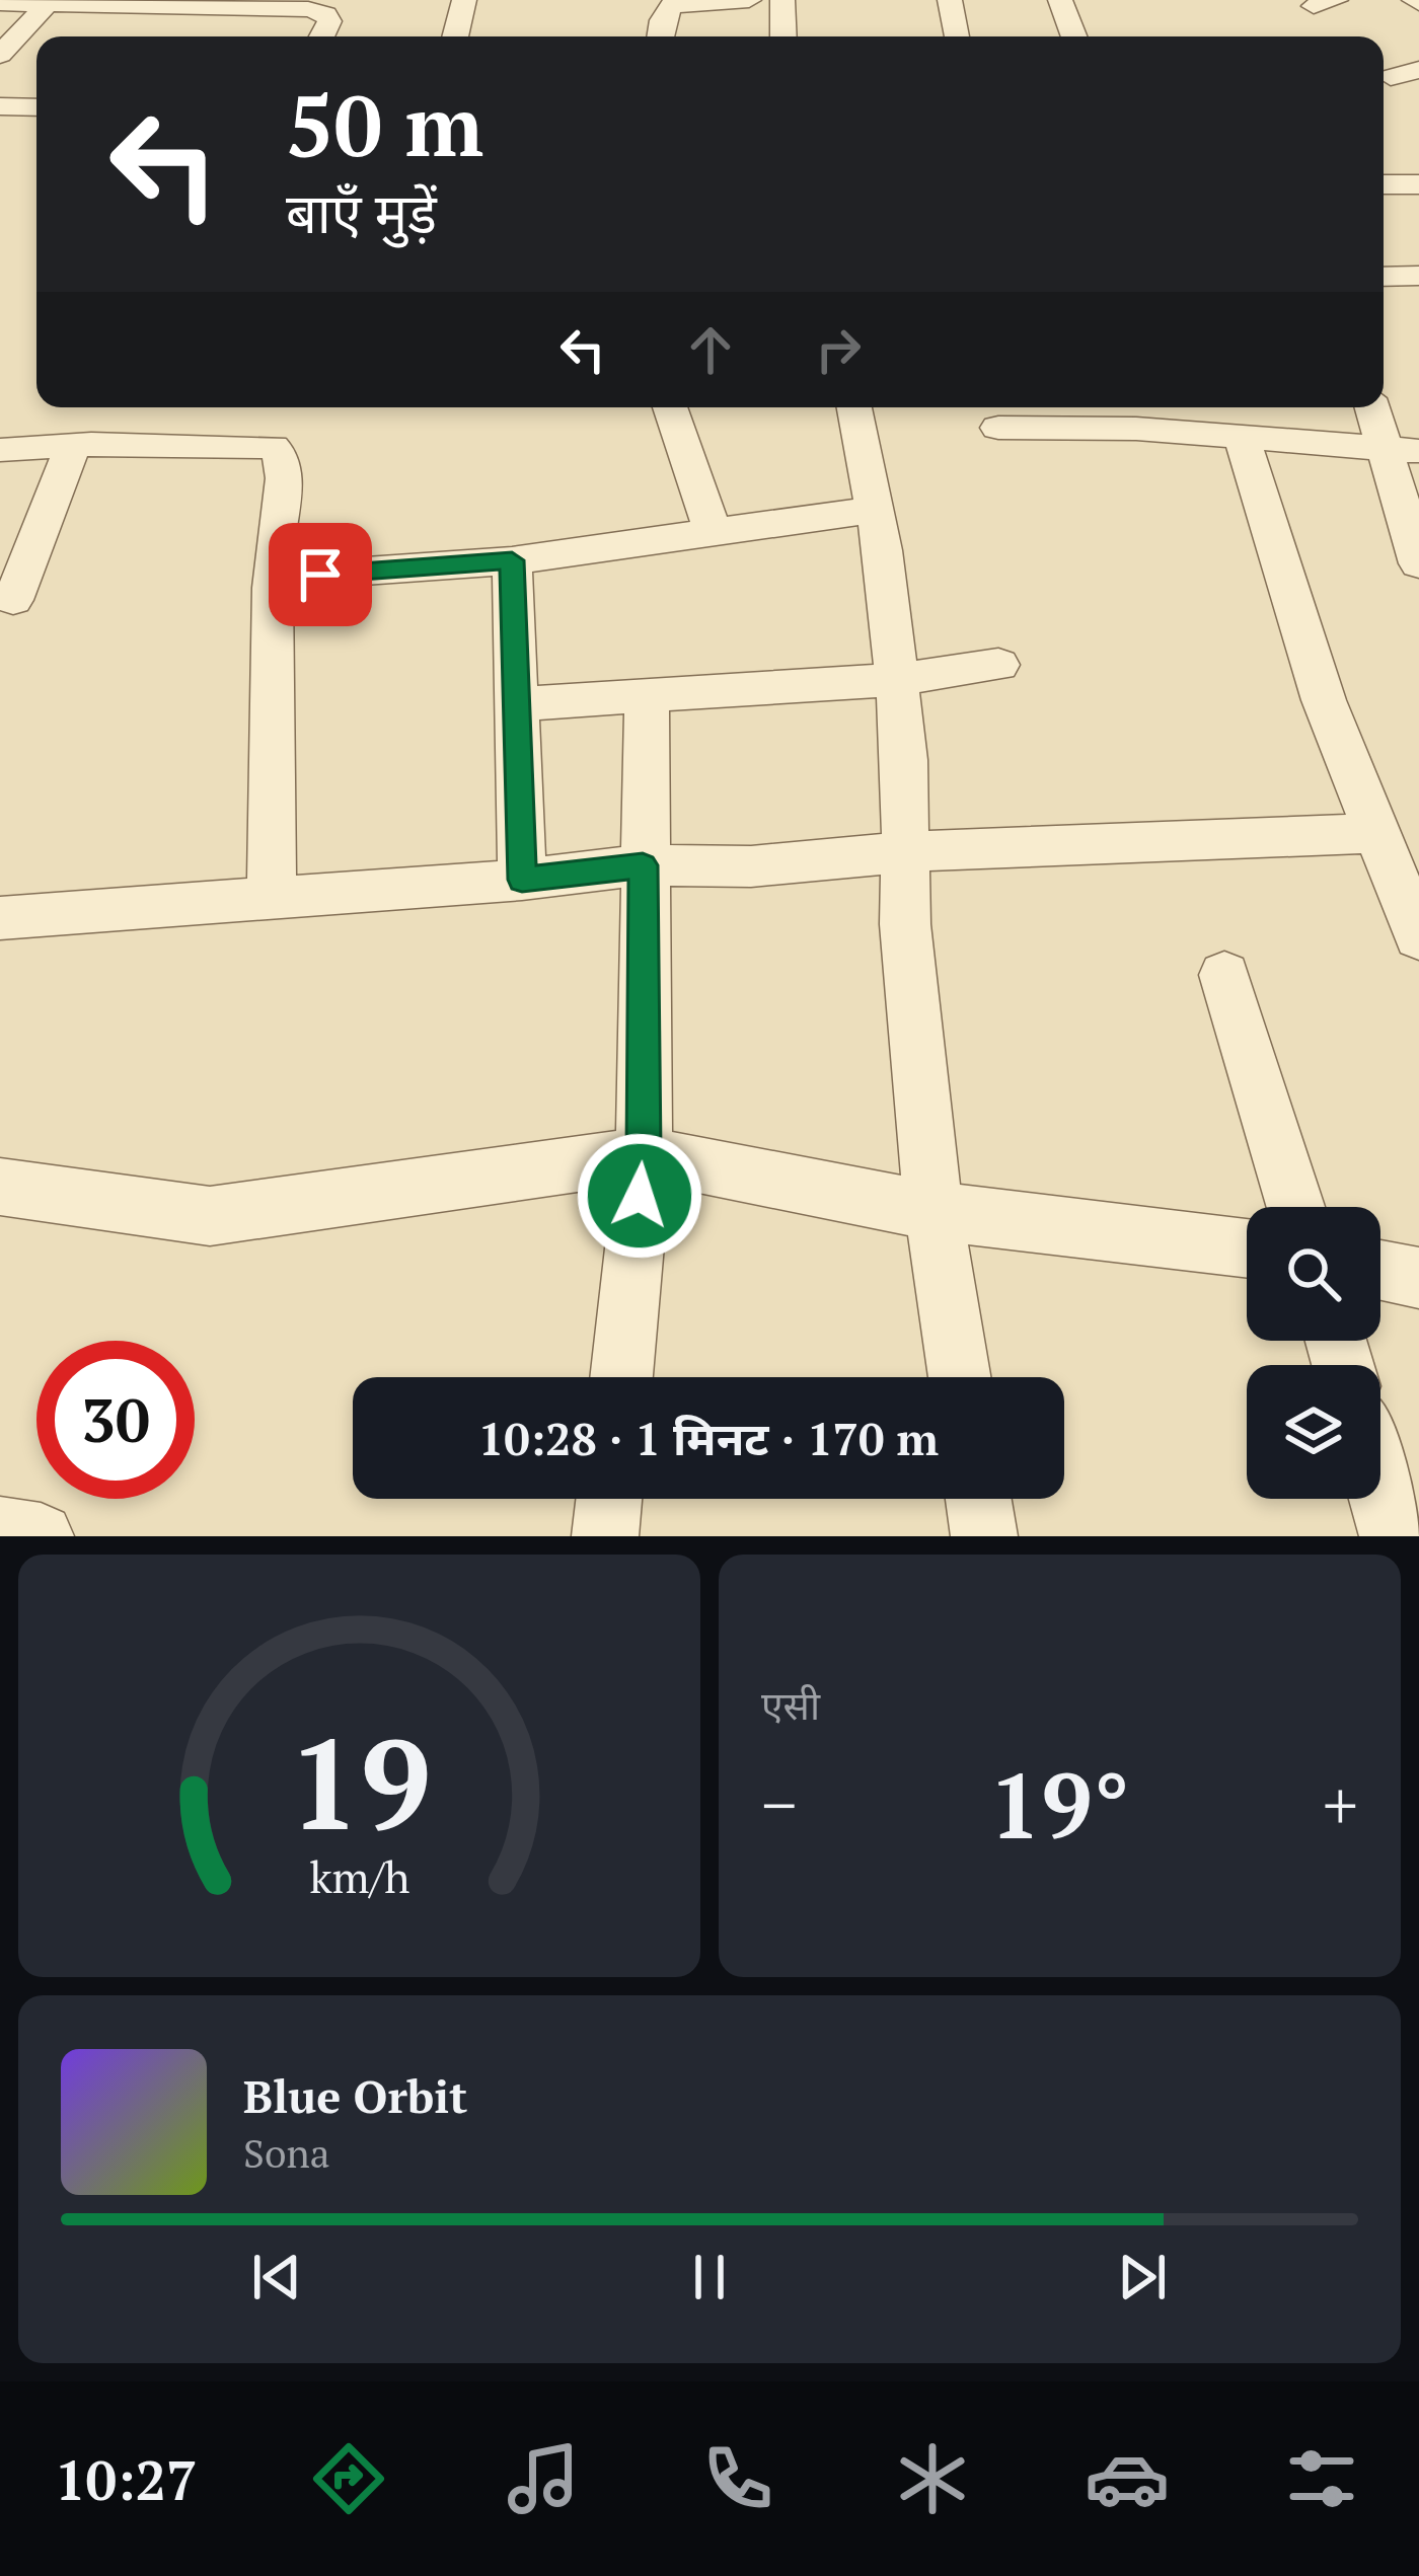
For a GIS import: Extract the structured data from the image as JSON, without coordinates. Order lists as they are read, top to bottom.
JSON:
{
  "page": {
    "turn": ["50 m", "बाएँ मुड़ें"],
    "limit": "30",
    "trip": "10:28 · 1 मिनट · 170 m",
    "tile": "एसी",
    "heat": ["−", "19°", "+"],
    "song": ["Blue Orbit", "Sona"],
    "tabs": "10:27",
    "gauge": ["19", "km/h"]
  }
}
